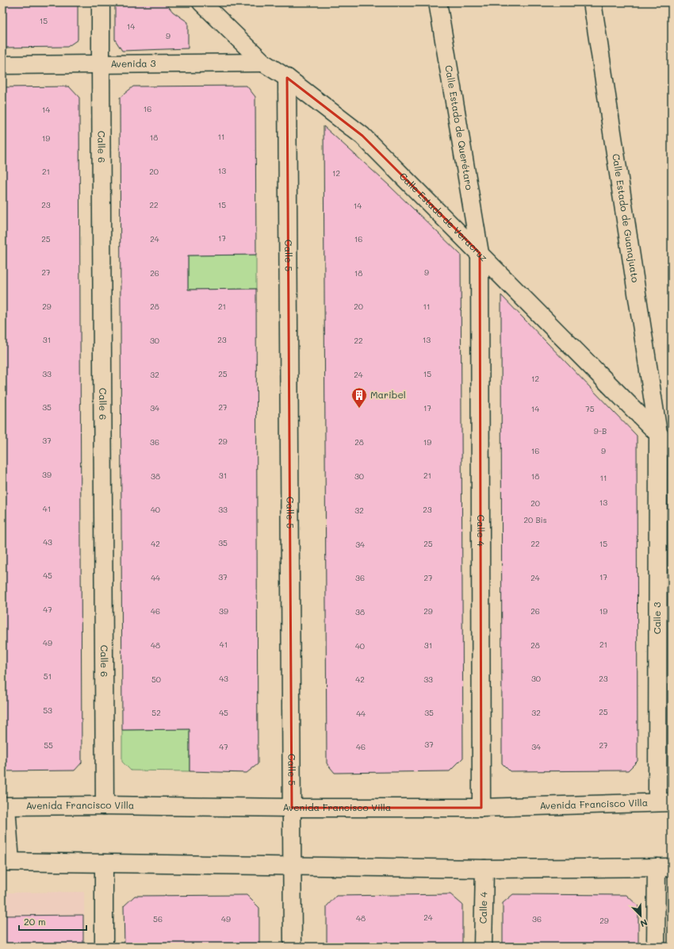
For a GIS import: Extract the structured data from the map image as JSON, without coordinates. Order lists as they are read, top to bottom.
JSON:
{
  "streets": {
    "street": [
      "Avenida 3",
      "Calle Estado de Querétaro",
      "Calle 6",
      "Calle Estado de Veracruz",
      "Calle Estado de Guanajuato",
      "Calle 5",
      "Calle 4",
      "Calle 3",
      "Avenida Francisco Villa"
    ]
  },
  "crossings": [
    ["Avenida 3", "Calle 6"],
    ["Avenida 3", "Calle Estado de Veracruz"],
    ["Calle Estado de Querétaro", "Calle Estado de Veracruz"],
    ["Calle Estado de Querétaro", "Calle 4"],
    ["Calle 6", "Avenida Francisco Villa"],
    ["Calle Estado de Veracruz", "Calle Estado de Guanajuato"],
    ["Calle Estado de Veracruz", "Calle 5"],
    ["Calle Estado de Veracruz", "Calle 4"],
    ["Calle Estado de Veracruz", "Calle 3"],
    ["Calle Estado de Guanajuato", "Calle 3"],
    ["Calle 5", "Avenida Francisco Villa"],
    ["Calle 4", "Avenida Francisco Villa"],
    ["Calle 3", "Avenida Francisco Villa"]
  ],
  "places": {
    "building": ["Maribel"]
  },
  "house_numbers": [
    "15",
    "14",
    "9",
    "16",
    "14",
    "11",
    "18",
    "19",
    "13",
    "21",
    "20",
    "12",
    "23",
    "22",
    "15",
    "14",
    "17",
    "25",
    "24",
    "16",
    "27",
    "9",
    "26",
    "18",
    "29",
    "28",
    "21",
    "20",
    "11",
    "31",
    "23",
    "13",
    "30",
    "22",
    "33",
    "25",
    "15",
    "32",
    "24",
    "12",
    "35",
    "27",
    "34",
    "17",
    "14",
    "75",
    "9-B",
    "37",
    "29",
    "36",
    "28",
    "19",
    "16",
    "9",
    "39",
    "31",
    "21",
    "38",
    "30",
    "18",
    "11",
    "13",
    "20",
    "41",
    "40",
    "33",
    "23",
    "32",
    "20 Bis",
    "43",
    "35",
    "42",
    "25",
    "22",
    "15",
    "34",
    "45",
    "37",
    "17",
    "44",
    "36",
    "27",
    "24",
    "47",
    "46",
    "39",
    "29",
    "26",
    "19",
    "38",
    "49",
    "41",
    "21",
    "48",
    "31",
    "28",
    "40",
    "51",
    "43",
    "30",
    "23",
    "50",
    "42",
    "33",
    "53",
    "25",
    "52",
    "45",
    "35",
    "32",
    "44",
    "37",
    "55",
    "27",
    "47",
    "46",
    "34",
    "24",
    "48",
    "56",
    "49",
    "36",
    "29"
  ],
  "scale_bar": "20 m",
  "north": "bottom right"
}
